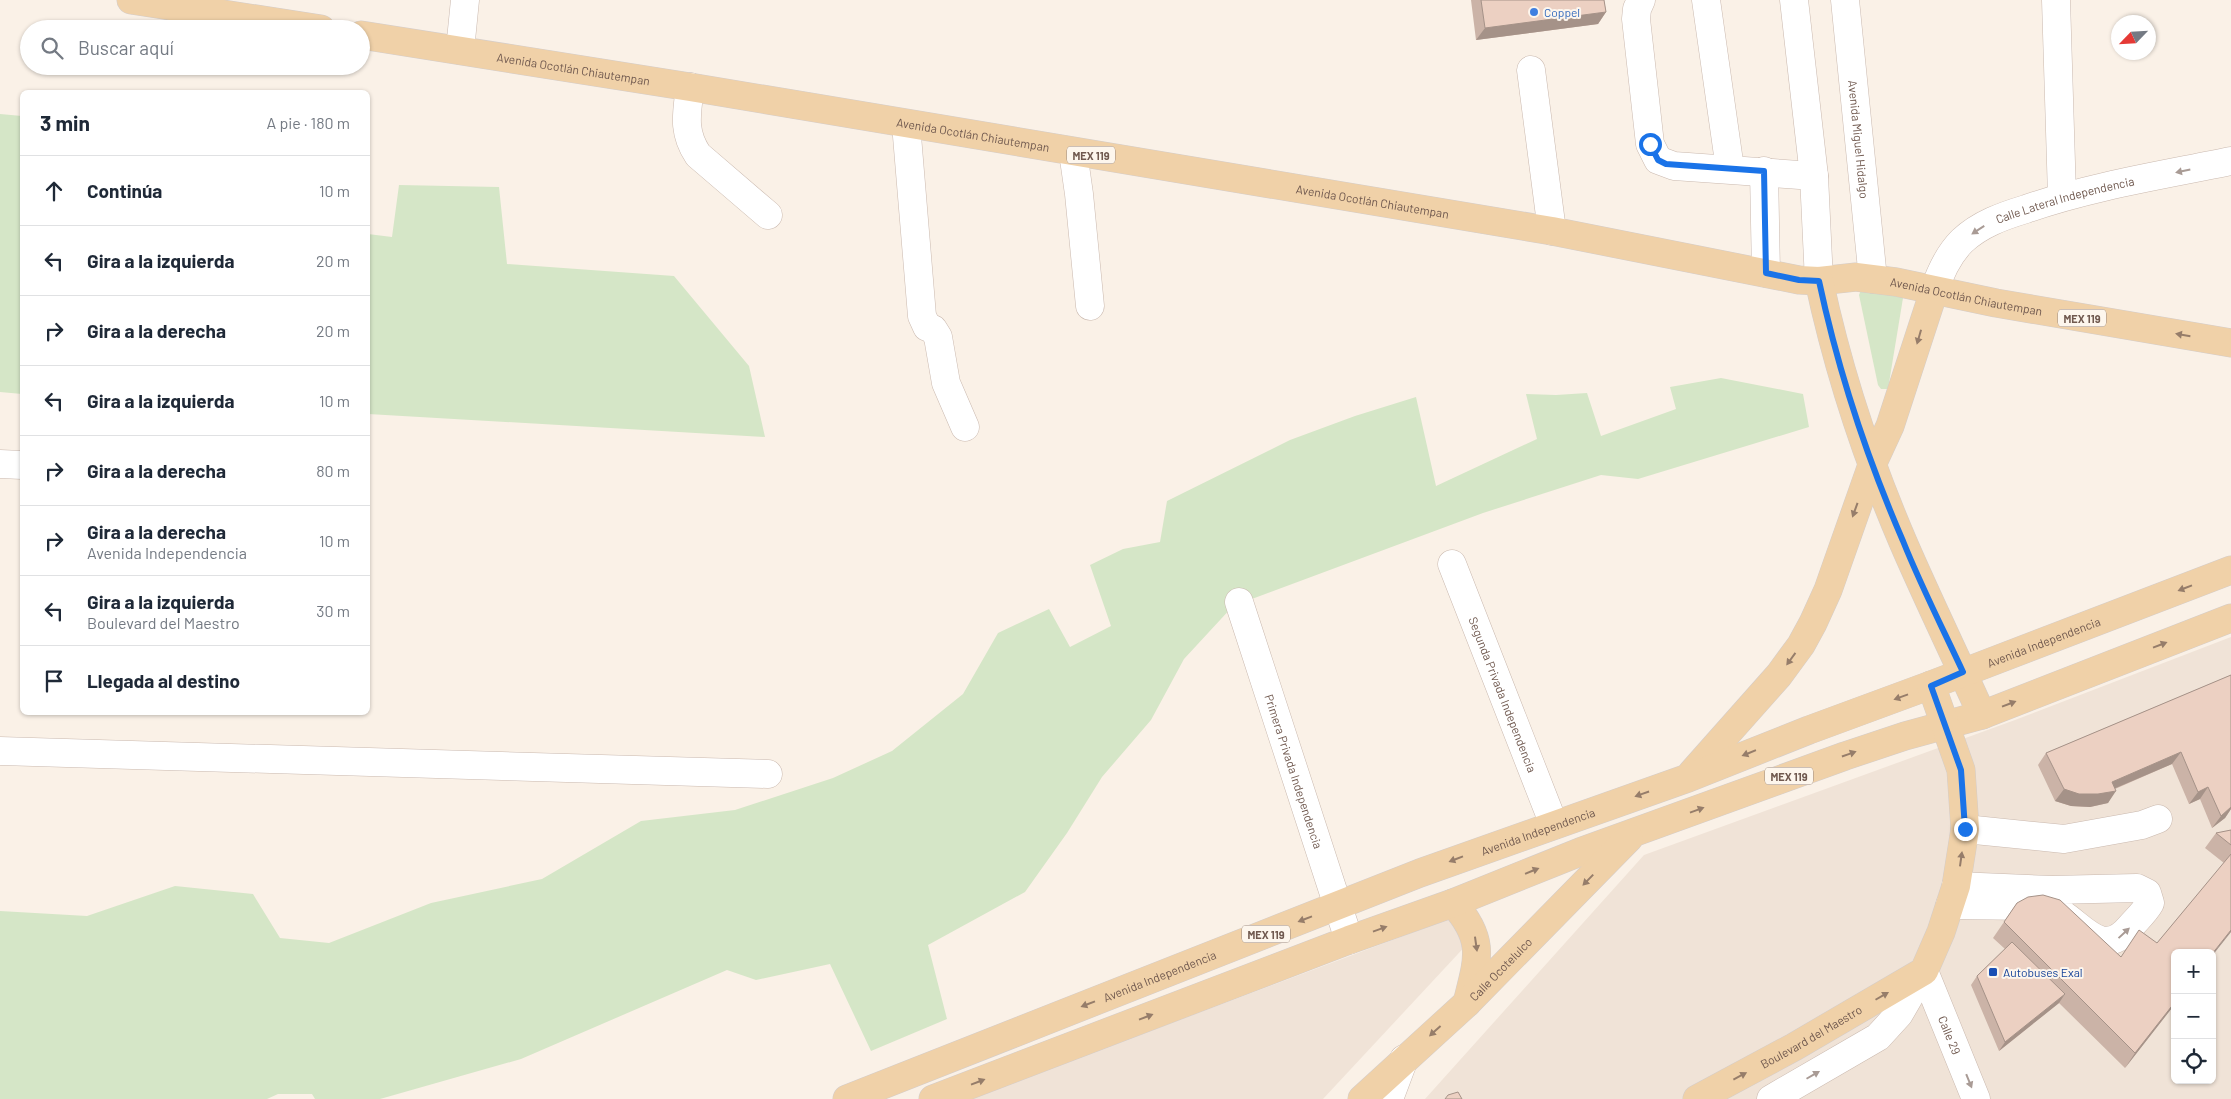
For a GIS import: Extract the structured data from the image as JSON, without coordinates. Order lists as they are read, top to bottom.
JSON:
{
  "streets": {
    "main road": [
      "Avenida Ocotlán Chiautempan",
      "MEX 119",
      "Avenida Independencia",
      "Calle Ocotelulco",
      "Boulevard del Maestro"
    ],
    "street": [
      "Avenida Miguel Hidalgo",
      "Calle Lateral Independencia",
      "Segunda Privada Independencia",
      "Primera Privada Independencia",
      "Calle 29"
    ]
  },
  "crossings": [
    ["Avenida Ocotlán Chiautempan", "Avenida Miguel Hidalgo"],
    ["Avenida Ocotlán Chiautempan", "Calle Lateral Independencia"],
    ["Avenida Ocotlán Chiautempan", "Calle Ocotelulco"],
    ["MEX 119", "Primera Privada Independencia"],
    ["MEX 119", "Calle Ocotelulco"],
    ["Calle Lateral Independencia", "Calle Ocotelulco"],
    ["Avenida Independencia", "Segunda Privada Independencia"],
    ["Avenida Independencia", "Primera Privada Independencia"],
    ["Avenida Independencia", "Calle Ocotelulco"],
    ["Calle 29", "Boulevard del Maestro"]
  ],
  "one_way": ["Calle Lateral Independencia", "Calle Ocotelulco", "Calle 29"],
  "places": {
    "other": ["Coppel"],
    "transit": ["Autobuses Exal"]
  },
  "north": "bottom left",
  "page": {
    "search": "Buscar aquí",
    "heading": ["3 min", "A pie · 180 m"],
    "list": [
      ["Continúa", "10 m"],
      ["Gira a la izquierda", "20 m"],
      ["Gira a la derecha", "20 m"],
      ["Gira a la izquierda", "10 m"],
      ["Gira a la derecha", "80 m"],
      ["Gira a la derecha", "Avenida Independencia", "10 m"],
      ["Gira a la izquierda", "Boulevard del Maestro", "30 m"],
      "Llegada al destino"
    ],
    "map_buttons": ["+", "−"]
  }
}
